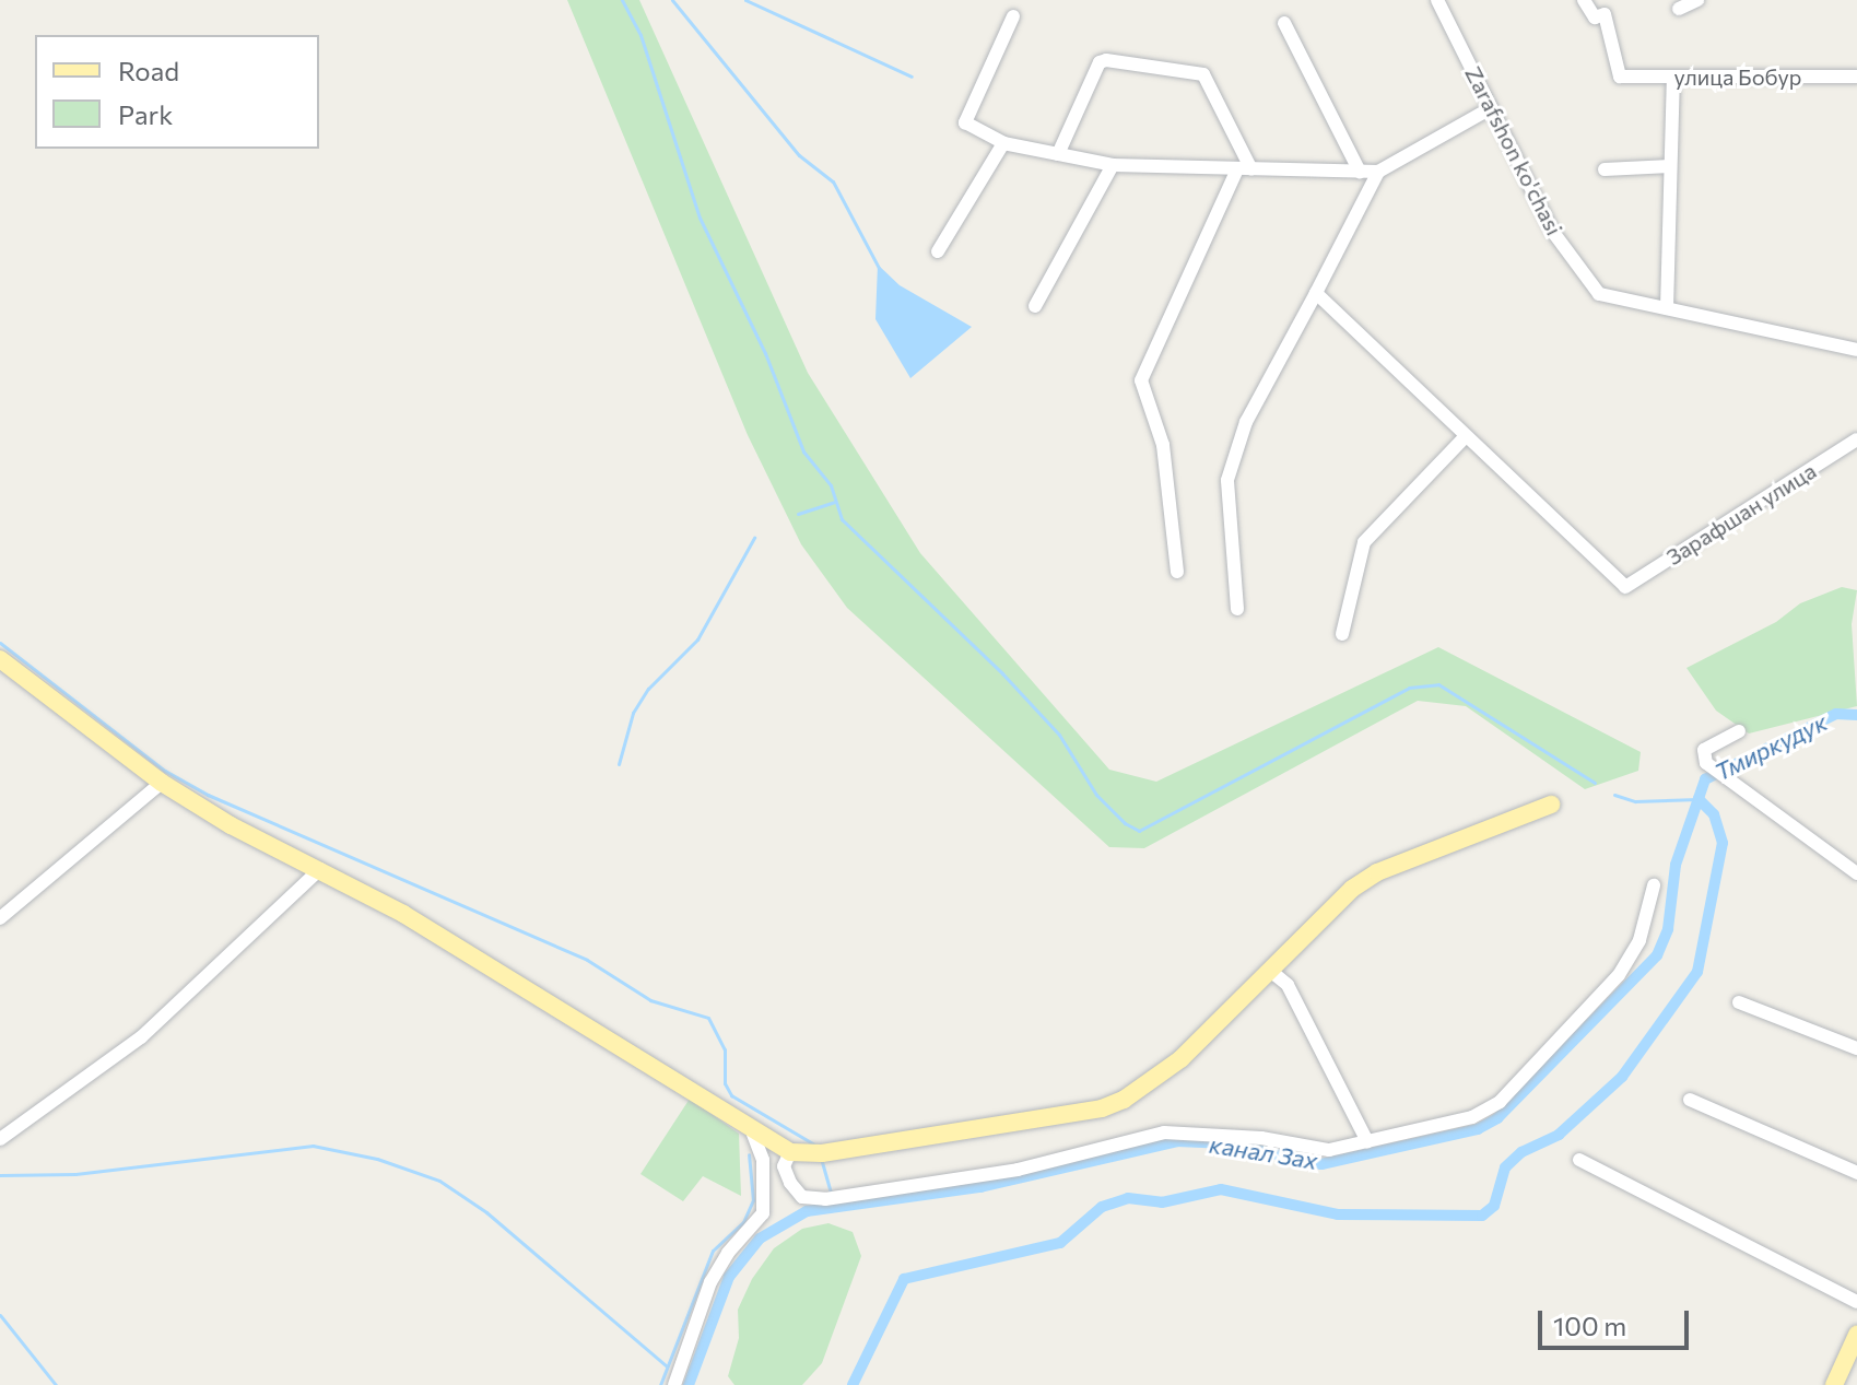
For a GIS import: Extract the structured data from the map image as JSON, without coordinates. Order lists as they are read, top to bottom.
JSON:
{
  "streets": {
    "street": ["улица Бобур", "Zarafshon ko'chasi", "Зарафшан улица"]
  },
  "water": ["Тмиркудук", "канал Зах"],
  "legend": ["Road", "Park"],
  "scale_bar": "100 m"
}
